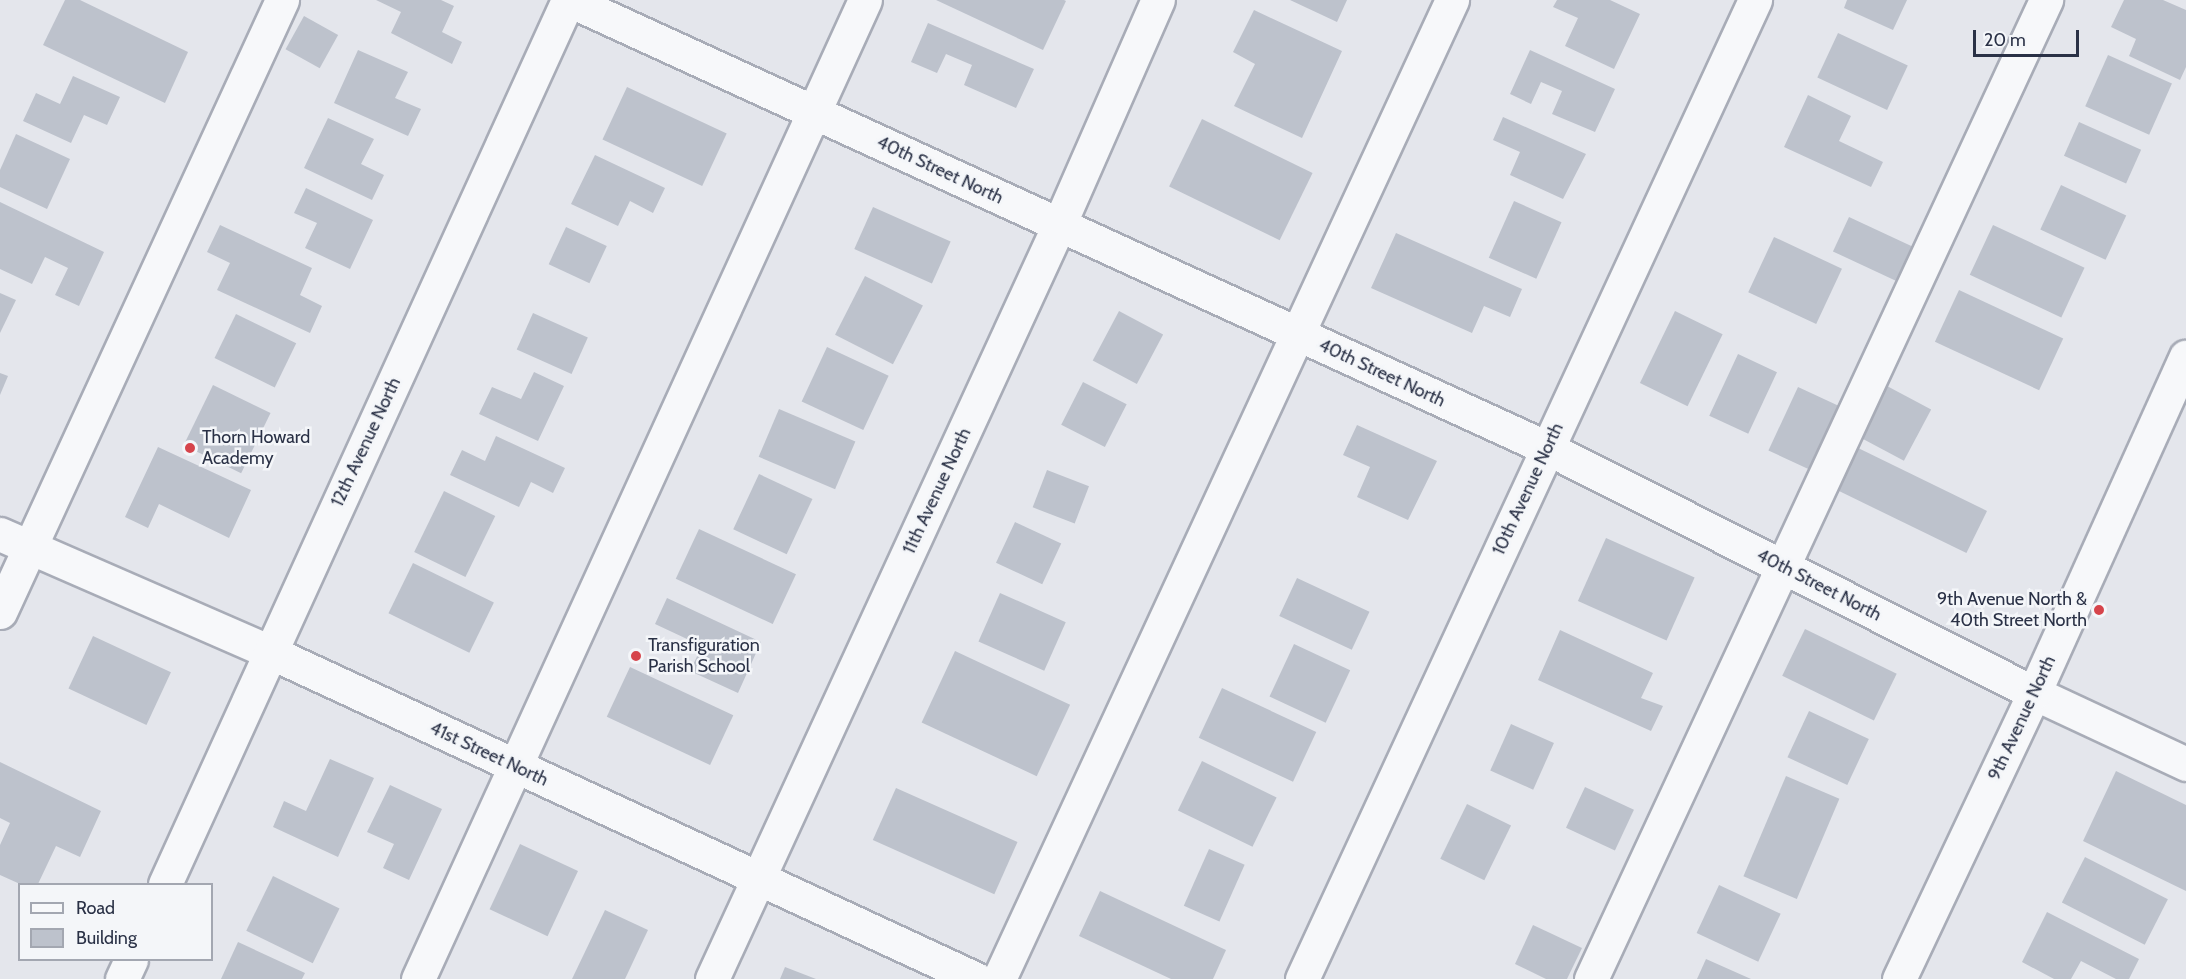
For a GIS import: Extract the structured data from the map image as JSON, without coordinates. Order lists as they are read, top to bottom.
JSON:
{
  "streets": {
    "street": [
      "40th Street North",
      "12th Avenue North",
      "10th Avenue North",
      "11th Avenue North",
      "9th Avenue North",
      "41st Street North"
    ]
  },
  "crossings": [
    ["40th Street North", "12th Avenue North"],
    ["40th Street North", "10th Avenue North"],
    ["40th Street North", "11th Avenue North"],
    ["40th Street North", "9th Avenue North"],
    ["12th Avenue North", "41st Street North"],
    ["11th Avenue North", "41st Street North"]
  ],
  "places": ["Thorn Howard Academy", "9th Avenue North & 40th Street North", "Transfiguration Parish School"],
  "legend": ["Road", "Building"],
  "scale_bar": "20 m"
}
